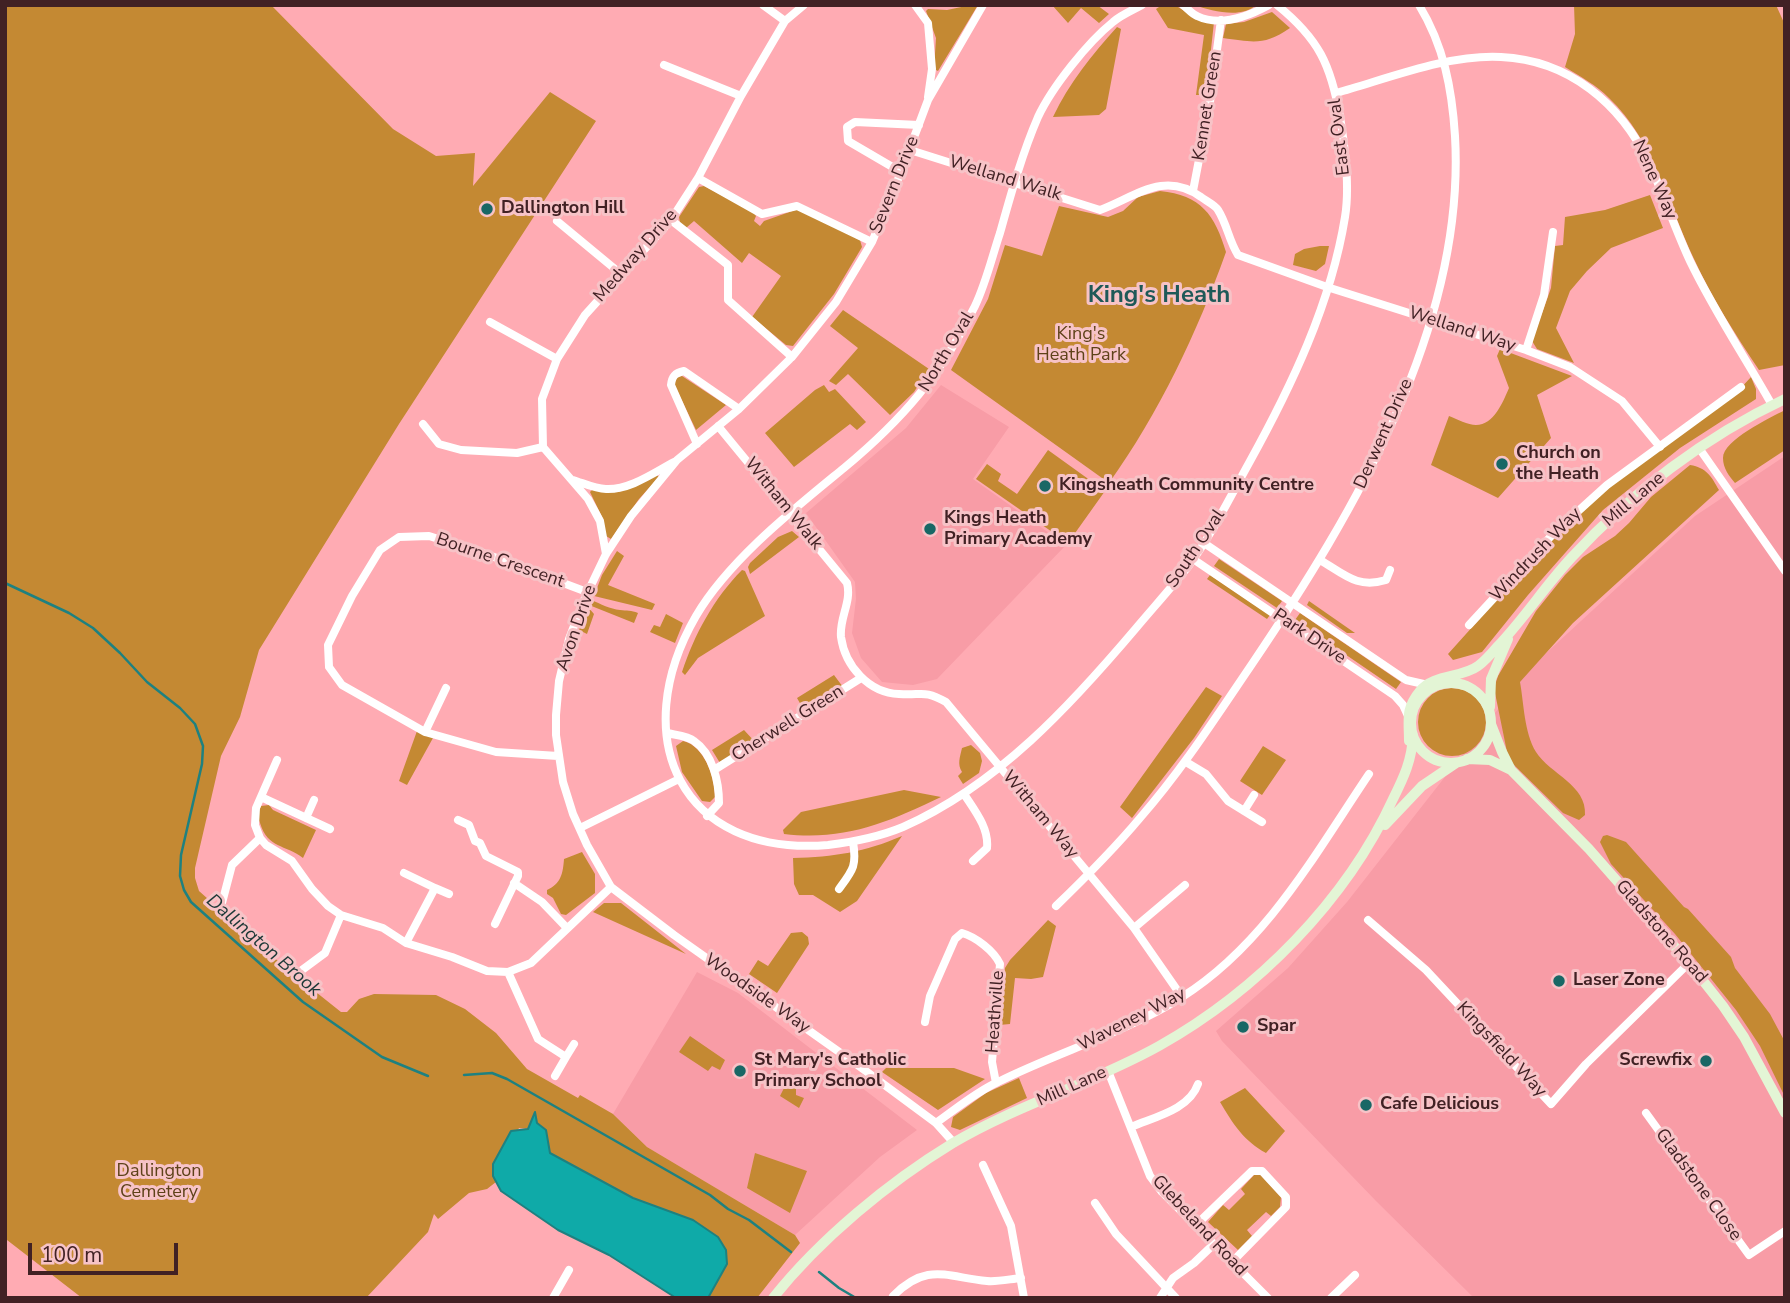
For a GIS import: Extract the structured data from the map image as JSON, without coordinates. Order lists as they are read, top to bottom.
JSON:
{
  "streets": {
    "street": [
      "Kennet Green",
      "East Oval",
      "Welland Walk",
      "Nene Way",
      "Severn Drive",
      "Medway Drive",
      "Welland Way",
      "North Oval",
      "Derwent Drive",
      "Mill Lane",
      "Witham Walk",
      "South Oval",
      "Windrush Way",
      "Bourne Crescent",
      "Avon Drive",
      "Park Drive",
      "Cherwell Green",
      "Witham Way",
      "Gladstone Road",
      "Woodside Way",
      "Heathville",
      "Waveney Way",
      "Kingsfield Way",
      "Gladstone Close",
      "Glebeland Road"
    ]
  },
  "crossings": [
    ["Kennet Green", "Welland Walk"],
    ["Kennet Green", "Welland Way"],
    ["East Oval", "Nene Way"],
    ["East Oval", "Welland Way"],
    ["East Oval", "South Oval"],
    ["Welland Walk", "Severn Drive"],
    ["Welland Walk", "Welland Way"],
    ["Welland Walk", "North Oval"],
    ["Nene Way", "Derwent Drive"],
    ["Nene Way", "Mill Lane"],
    ["Severn Drive", "Avon Drive"],
    ["Welland Way", "Derwent Drive"],
    ["Welland Way", "South Oval"],
    ["Welland Way", "Windrush Way"],
    ["North Oval", "Witham Walk"],
    ["North Oval", "South Oval"],
    ["Derwent Drive", "Park Drive"],
    ["Derwent Drive", "Witham Way"],
    ["Mill Lane", "Park Drive"],
    ["Mill Lane", "Gladstone Road"],
    ["Mill Lane", "Woodside Way"],
    ["Mill Lane", "Glebeland Road"],
    ["Witham Walk", "Avon Drive"],
    ["Witham Walk", "Cherwell Green"],
    ["Witham Walk", "Witham Way"],
    ["South Oval", "Park Drive"],
    ["South Oval", "Witham Way"],
    ["Bourne Crescent", "Avon Drive"],
    ["Avon Drive", "Woodside Way"],
    ["Park Drive", "Gladstone Road"],
    ["Cherwell Green", "Witham Way"],
    ["Witham Way", "Waveney Way"],
    ["Gladstone Road", "Kingsfield Way"],
    ["Woodside Way", "Waveney Way"],
    ["Heathville", "Waveney Way"]
  ],
  "districts": ["King's Heath"],
  "water": ["Dallington Brook"],
  "parks": ["King's Heath Park", "Dallington Cemetery"],
  "places": [
    "Dallington Hill",
    "Church on the Heath",
    "Kingsheath Community Centre",
    "Kings Heath Primary Academy",
    "Laser Zone",
    "Spar",
    "Screwfix",
    "St Mary's Catholic Primary School",
    "Cafe Delicious"
  ],
  "scale_bar": "100 m"
}
